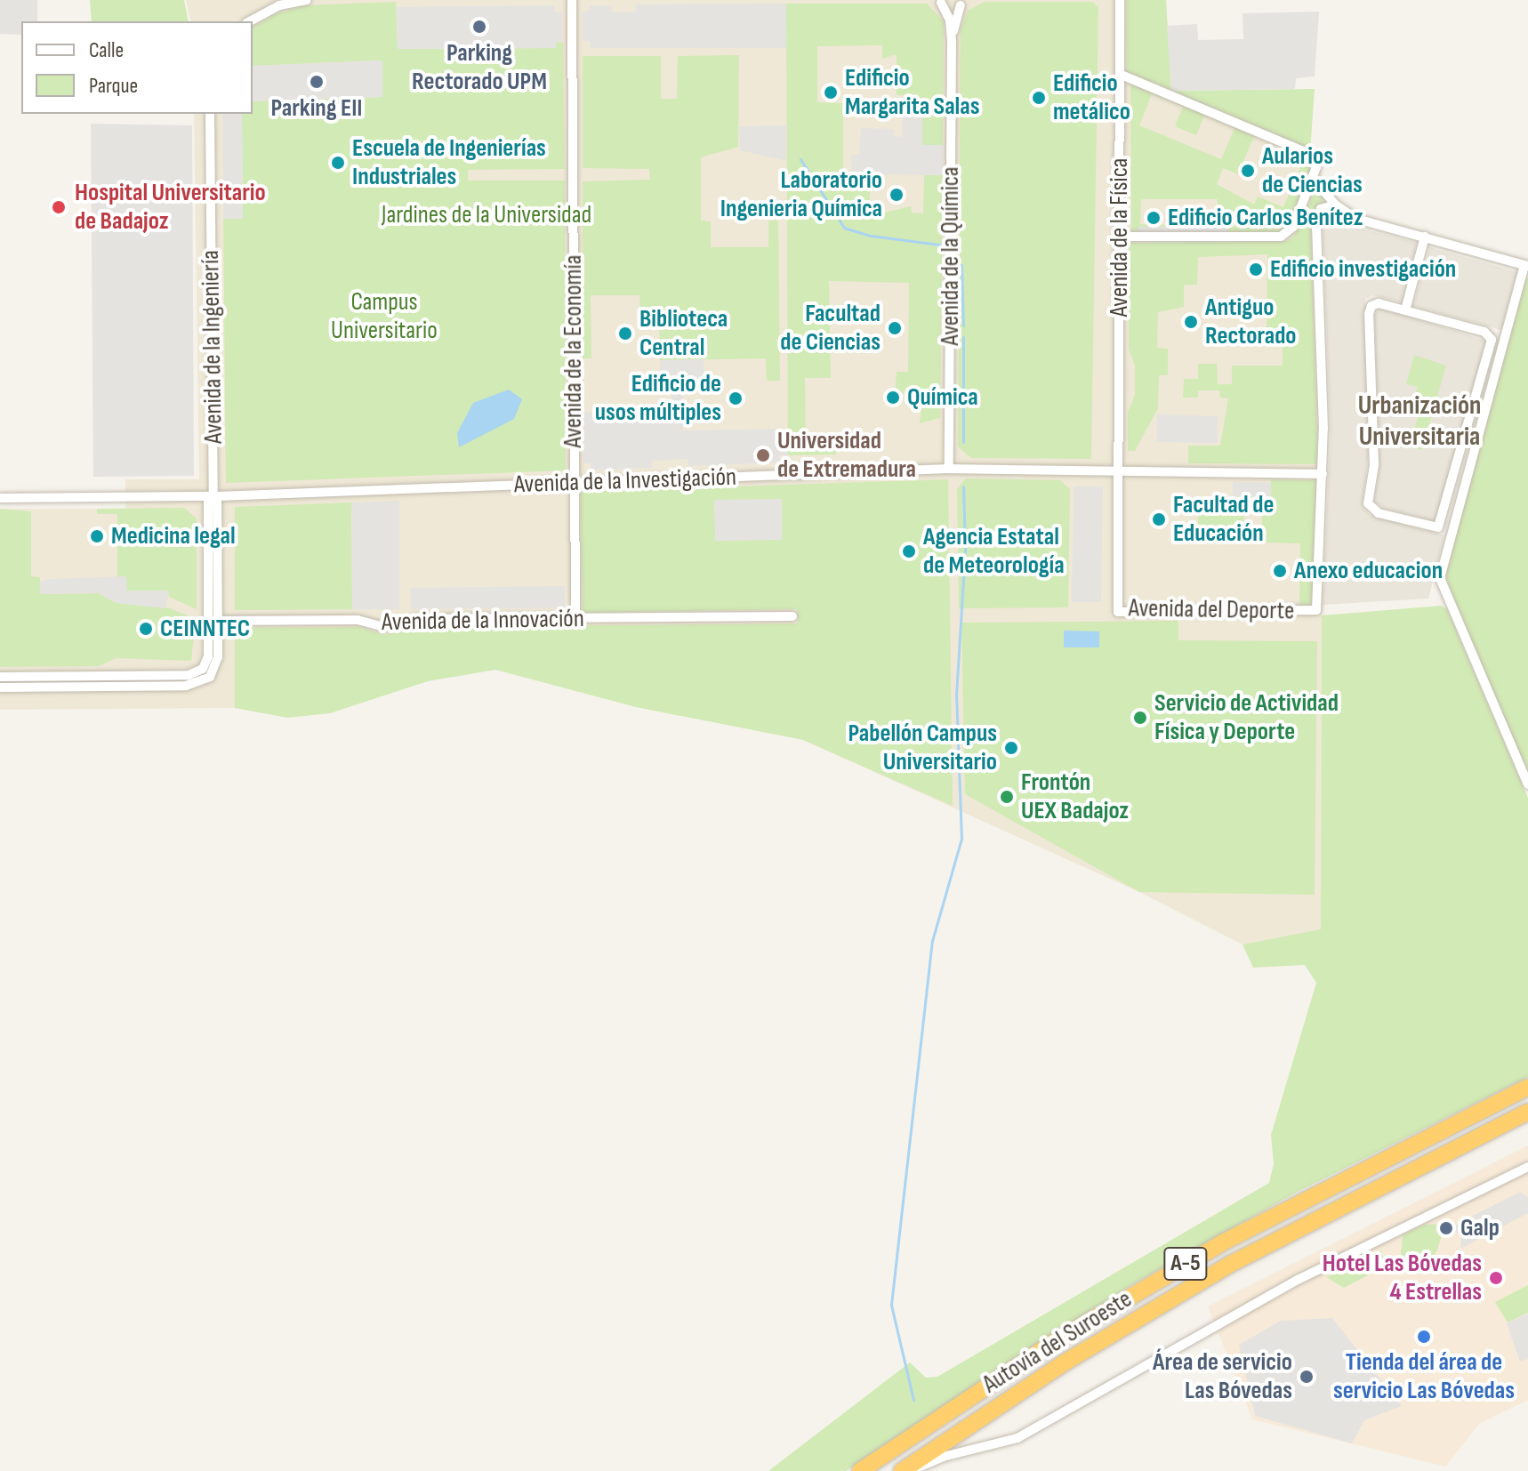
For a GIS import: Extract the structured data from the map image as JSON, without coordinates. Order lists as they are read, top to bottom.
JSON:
{
  "streets": {
    "highway": ["A-5", "Autovía del Suroeste"],
    "street": [
      "Avenida de la Física",
      "Avenida de la Química",
      "Avenida de la Ingeniería",
      "Avenida de la Economía",
      "Avenida de la Investigación",
      "Avenida del Deporte",
      "Avenida de la Innovación"
    ]
  },
  "crossings": [
    ["Avenida de la Física", "Avenida de la Investigación"],
    ["Avenida de la Física", "Avenida del Deporte"],
    ["Avenida de la Química", "Avenida de la Investigación"],
    ["Avenida de la Ingeniería", "Avenida de la Investigación"],
    ["Avenida de la Economía", "Avenida de la Investigación"],
    ["Avenida de la Economía", "Avenida de la Innovación"],
    ["Avenida de la Investigación", "Avenida del Deporte"]
  ],
  "districts": ["Urbanización Universitaria"],
  "parks": ["Jardines de la Universidad", "Campus Universitario"],
  "places": [
    "Parking Rectorado UPM",
    "Parking EII",
    "Edificio Margarita Salas",
    "Edificio metálico",
    "Escuela de Ingenierías Industriales",
    "Aularios de Ciencias",
    "Laboratorio Ingenieria Química",
    "Hospital Universitario de Badajoz",
    "Edificio Carlos Benítez",
    "Edificio investigación",
    "Antiguo Rectorado",
    "Facultad de Ciencias",
    "Biblioteca Central",
    "Química",
    "Edificio de usos múltiples",
    "Universidad de Extremadura",
    "Facultad de Educación",
    "Medicina legal",
    "Agencia Estatal de Meteorología",
    "Anexo educacion",
    "CEINNTEC",
    "Servicio de Actividad Física y Deporte",
    "Pabellón Campus Universitario",
    "Frontón UEX Badajoz",
    "Galp",
    "Hotel Las Bóvedas 4 Estrellas",
    "Tienda del área de servicio Las Bóvedas",
    "Área de servicio Las Bóvedas"
  ],
  "legend": ["Calle", "Parque"]
}
